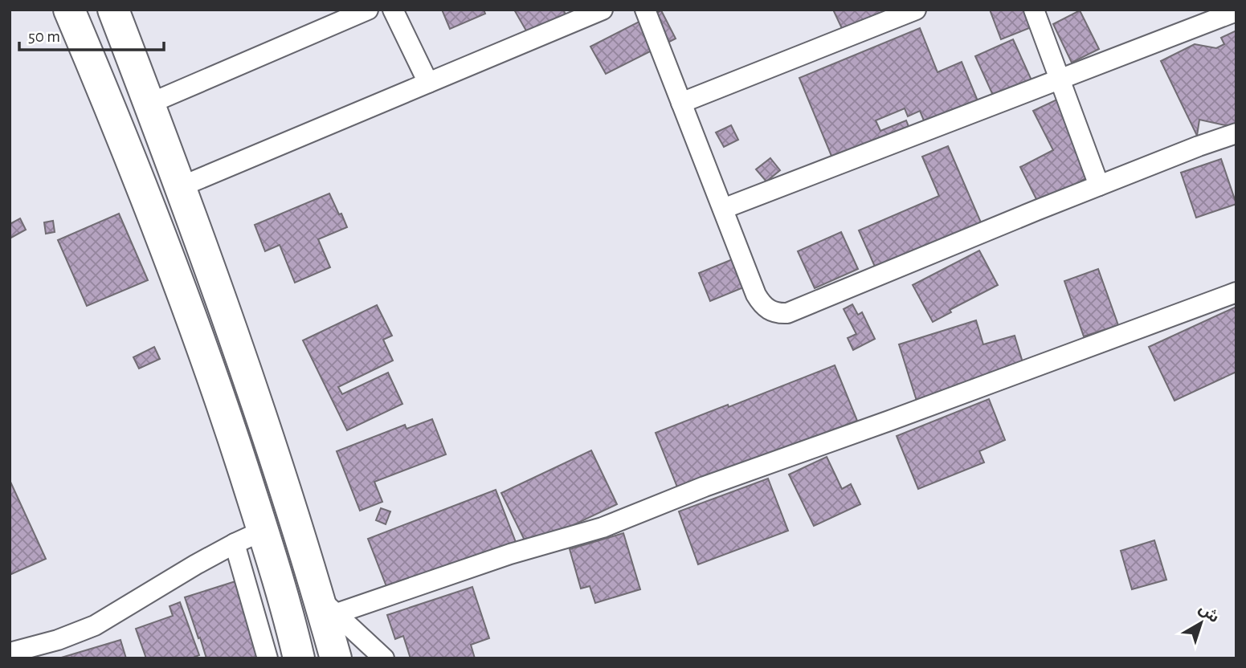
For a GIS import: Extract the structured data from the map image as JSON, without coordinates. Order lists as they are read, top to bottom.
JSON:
{
  "scale_bar": "50 m",
  "north": "top right"
}
